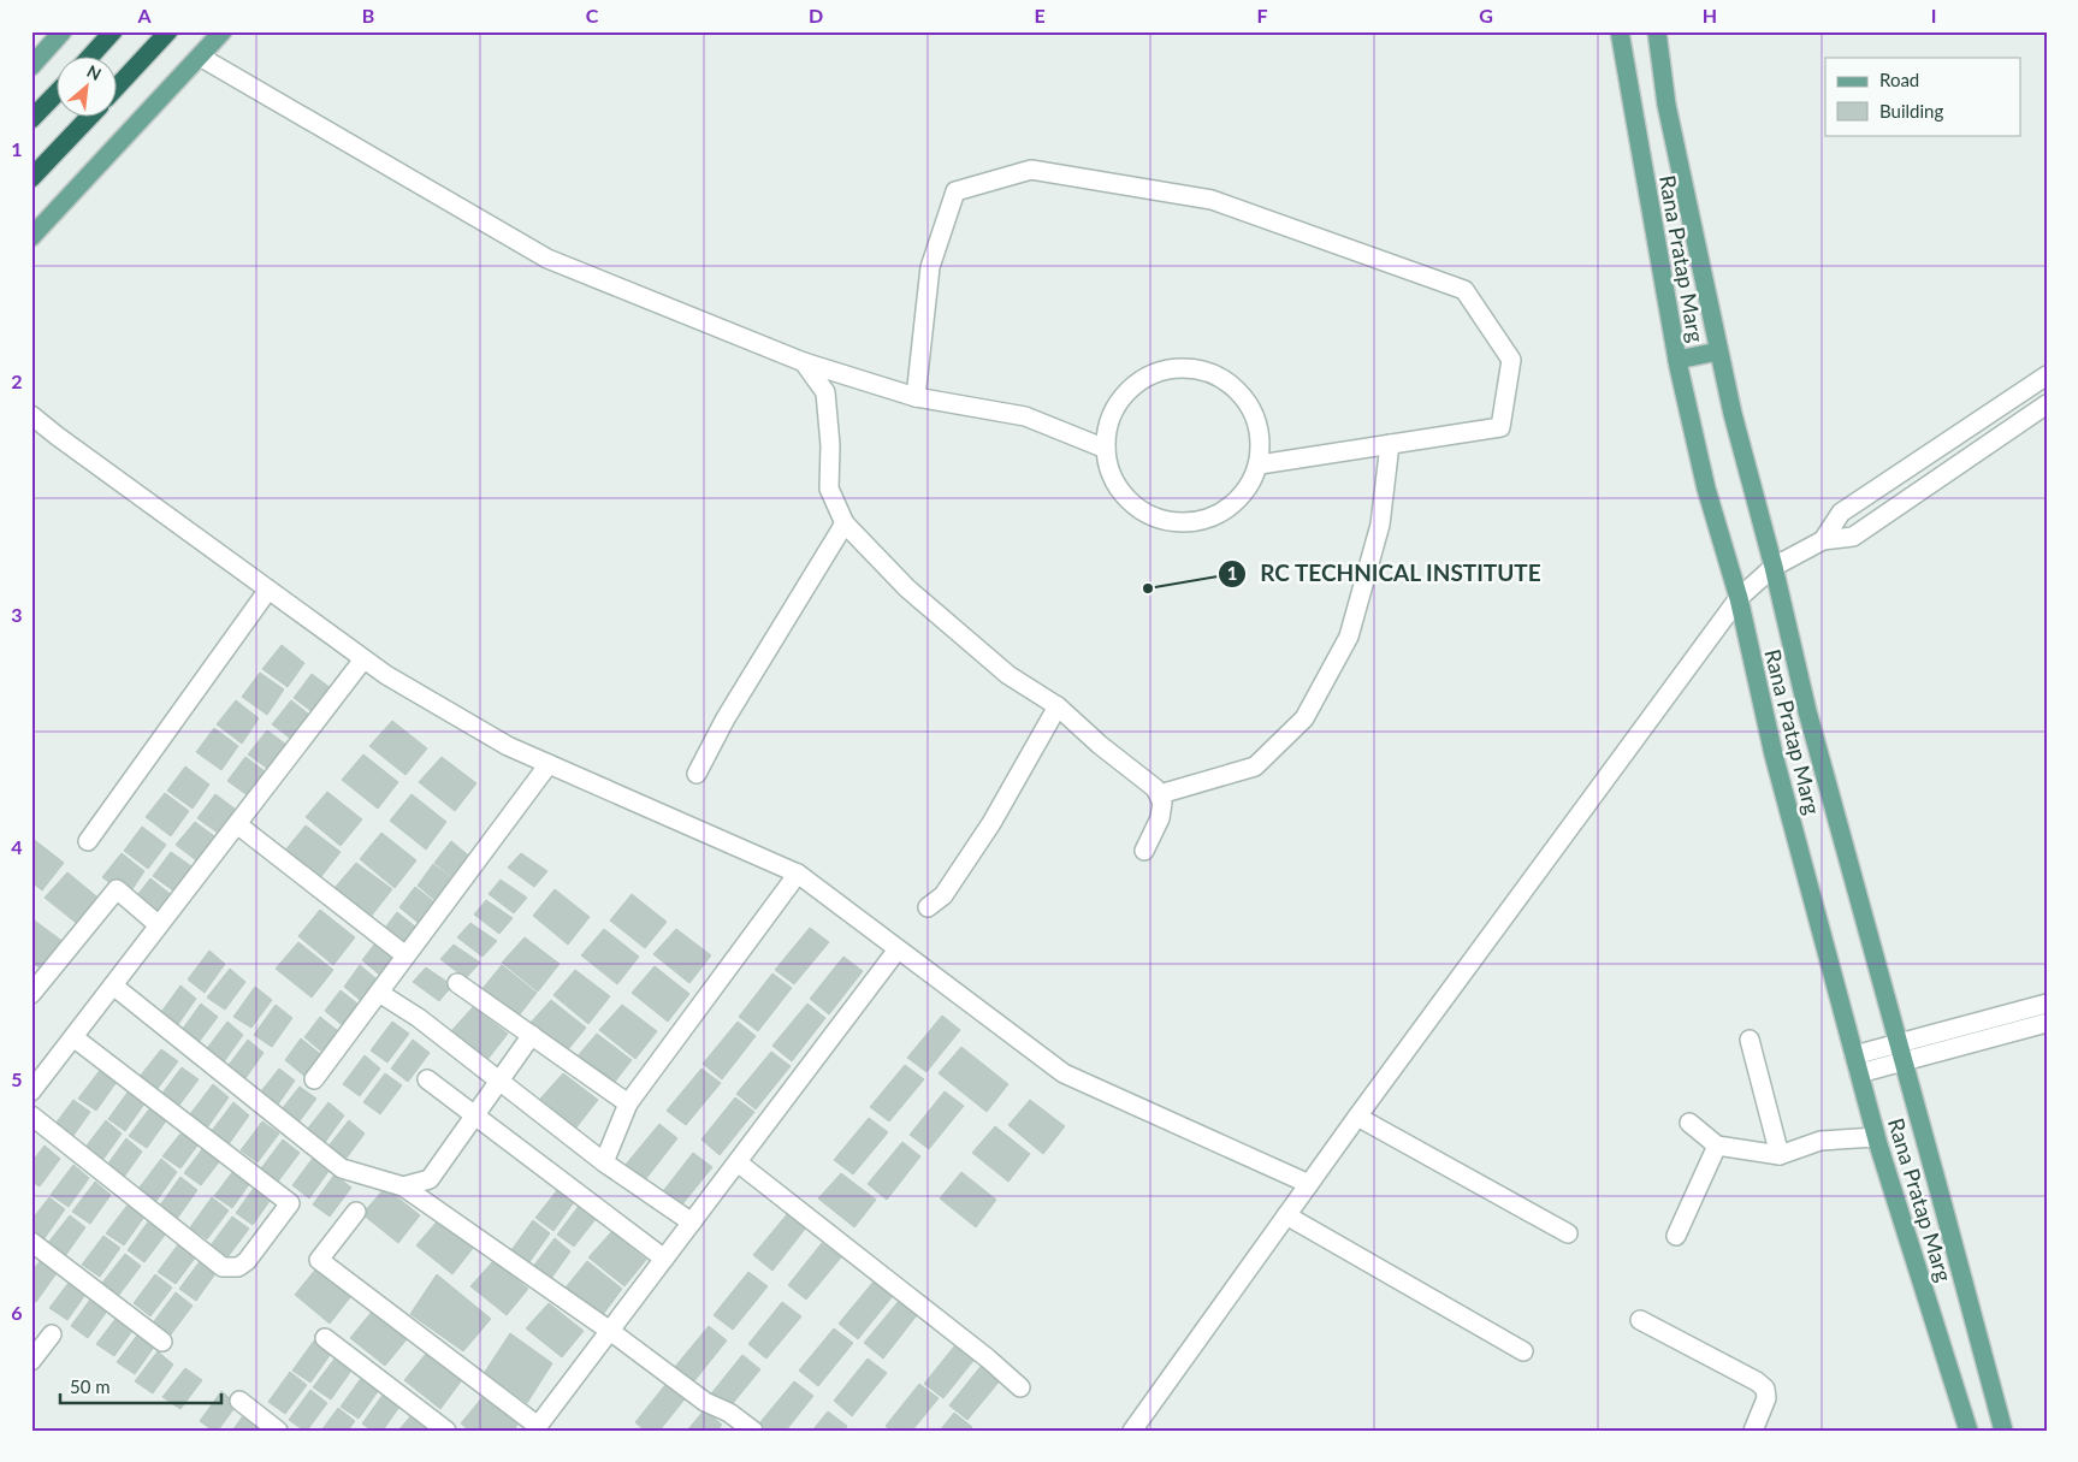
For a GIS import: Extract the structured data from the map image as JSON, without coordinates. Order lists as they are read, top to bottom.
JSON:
{
  "streets": {
    "main road": ["Rana Pratap Marg"]
  },
  "places": ["RC TECHNICAL INSTITUTE"],
  "legend": ["Road", "Building"],
  "scale_bar": "50 m",
  "north": "top right",
  "grid": {
    "columns": [
      "A",
      "B",
      "C",
      "D",
      "E",
      "F",
      "G",
      "H",
      "I"
    ],
    "rows": [
      "1",
      "2",
      "3",
      "4",
      "5",
      "6"
    ]
  }
}
